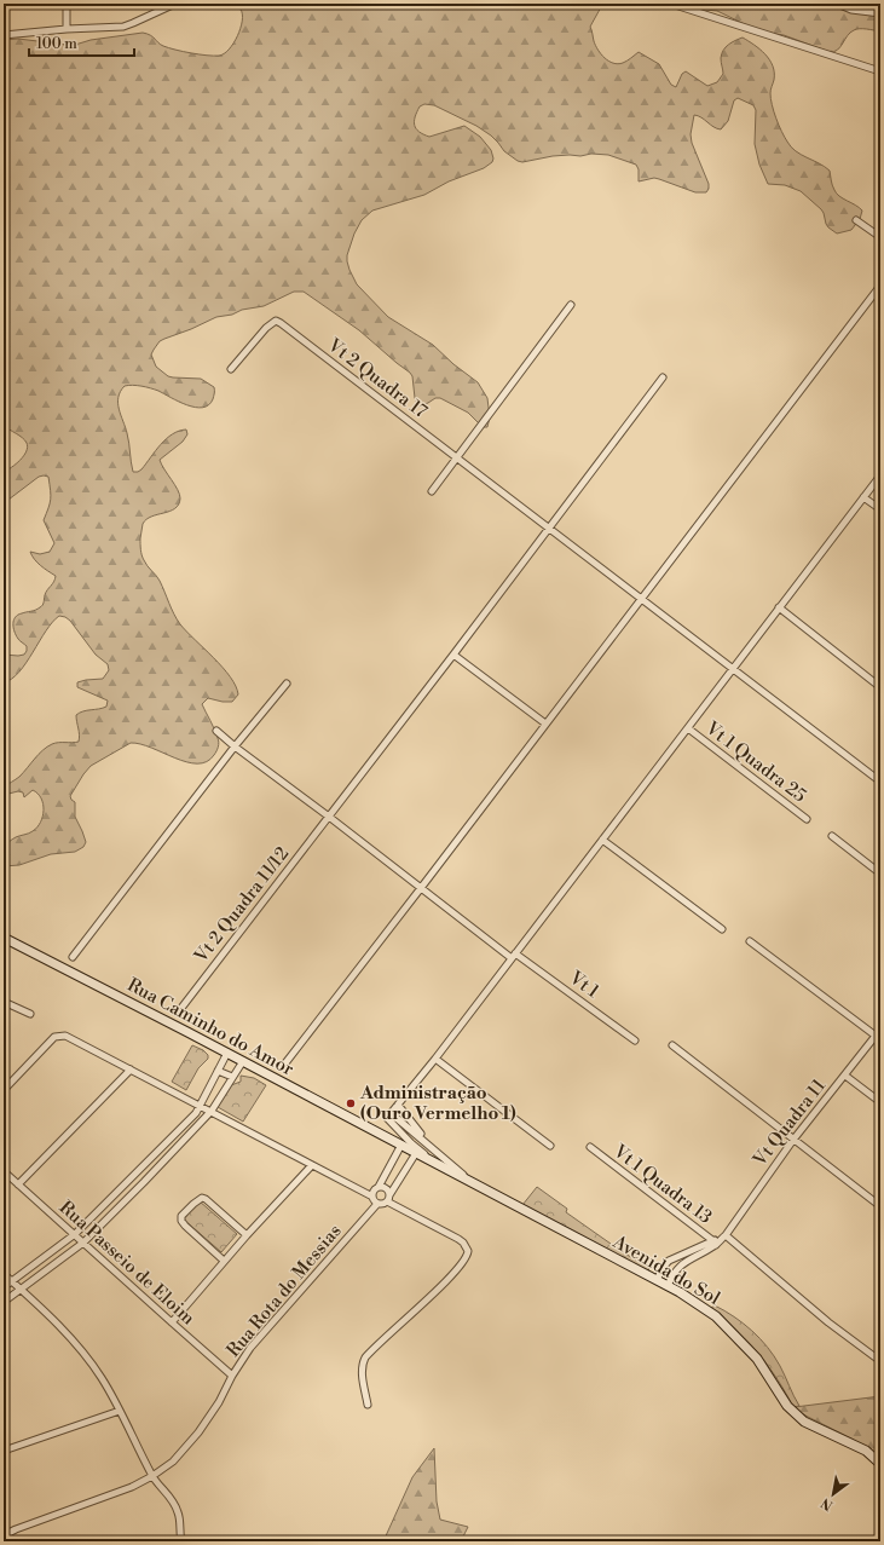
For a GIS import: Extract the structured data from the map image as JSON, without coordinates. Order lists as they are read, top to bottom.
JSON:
{
  "streets": {
    "street": [
      "Vt 2 Quadra 17",
      "Vt 1 Quadra 25",
      "Vt 2 Quadra 11/12",
      "Vt 1",
      "Rua Caminho do Amor",
      "Vt Quadra 11",
      "Vt 1 Quadra 13",
      "Rua Passeio de Eloim",
      "Avenida do Sol",
      "Rua Rota do Messias"
    ]
  },
  "crossings": [
    ["Vt 2 Quadra 17", "Vt 2 Quadra 11/12"],
    ["Vt 2 Quadra 11/12", "Vt 1"],
    ["Rua Caminho do Amor", "Avenida do Sol"],
    ["Vt Quadra 11", "Vt 1 Quadra 13"],
    ["Rua Passeio de Eloim", "Rua Rota do Messias"]
  ],
  "places": ["Administração (Ouro Vermelho 1)"],
  "scale_bar": "100 m",
  "north": "bottom left"
}
